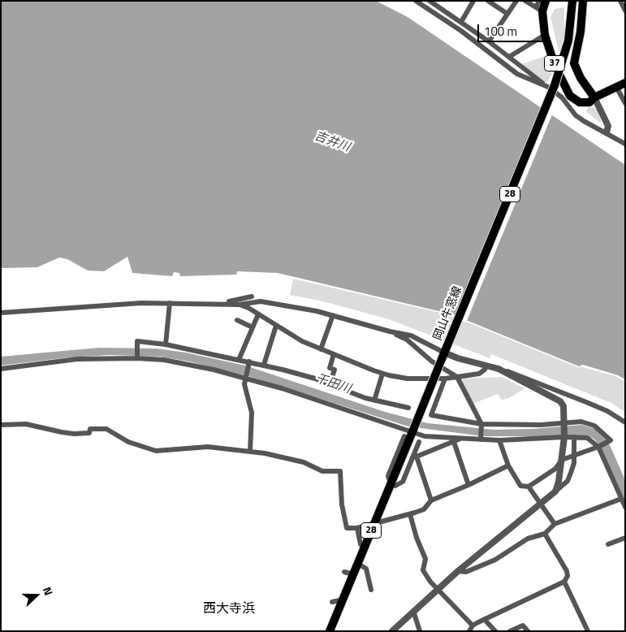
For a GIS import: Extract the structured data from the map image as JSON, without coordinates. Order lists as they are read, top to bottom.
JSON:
{
  "streets": {
    "main road": ["37", "28", "岡山牛窓線"]
  },
  "districts": ["西大寺浜"],
  "water": ["吉井川", "干田川"],
  "scale_bar": "100 m",
  "north": "right"
}
